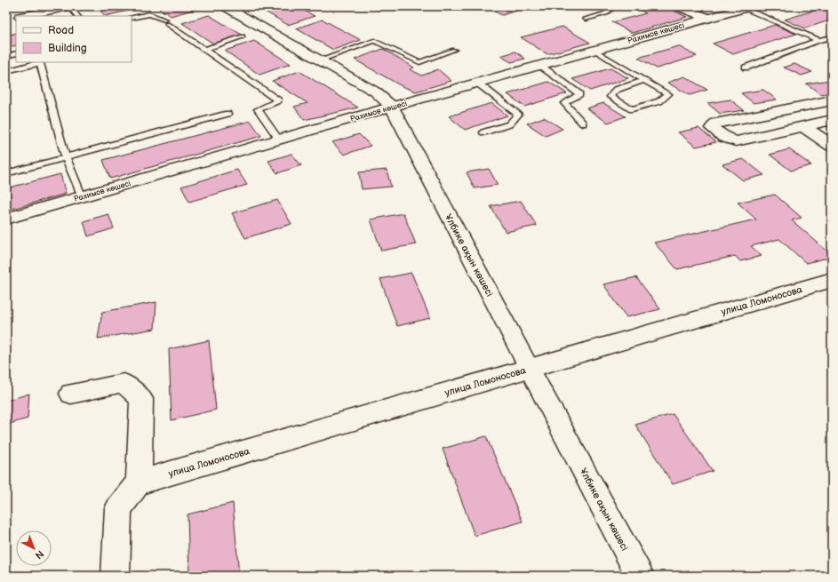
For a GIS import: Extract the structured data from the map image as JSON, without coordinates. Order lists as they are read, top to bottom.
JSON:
{
  "streets": {
    "street": ["Рахимов көшесі", "Ұлбике ақын көшесі", "улица Ломоносова"]
  },
  "crossings": [
    ["Рахимов көшесі", "Ұлбике ақын көшесі"],
    ["Ұлбике ақын көшесі", "улица Ломоносова"]
  ],
  "legend": ["Road", "Building"],
  "north": "bottom right"
}
